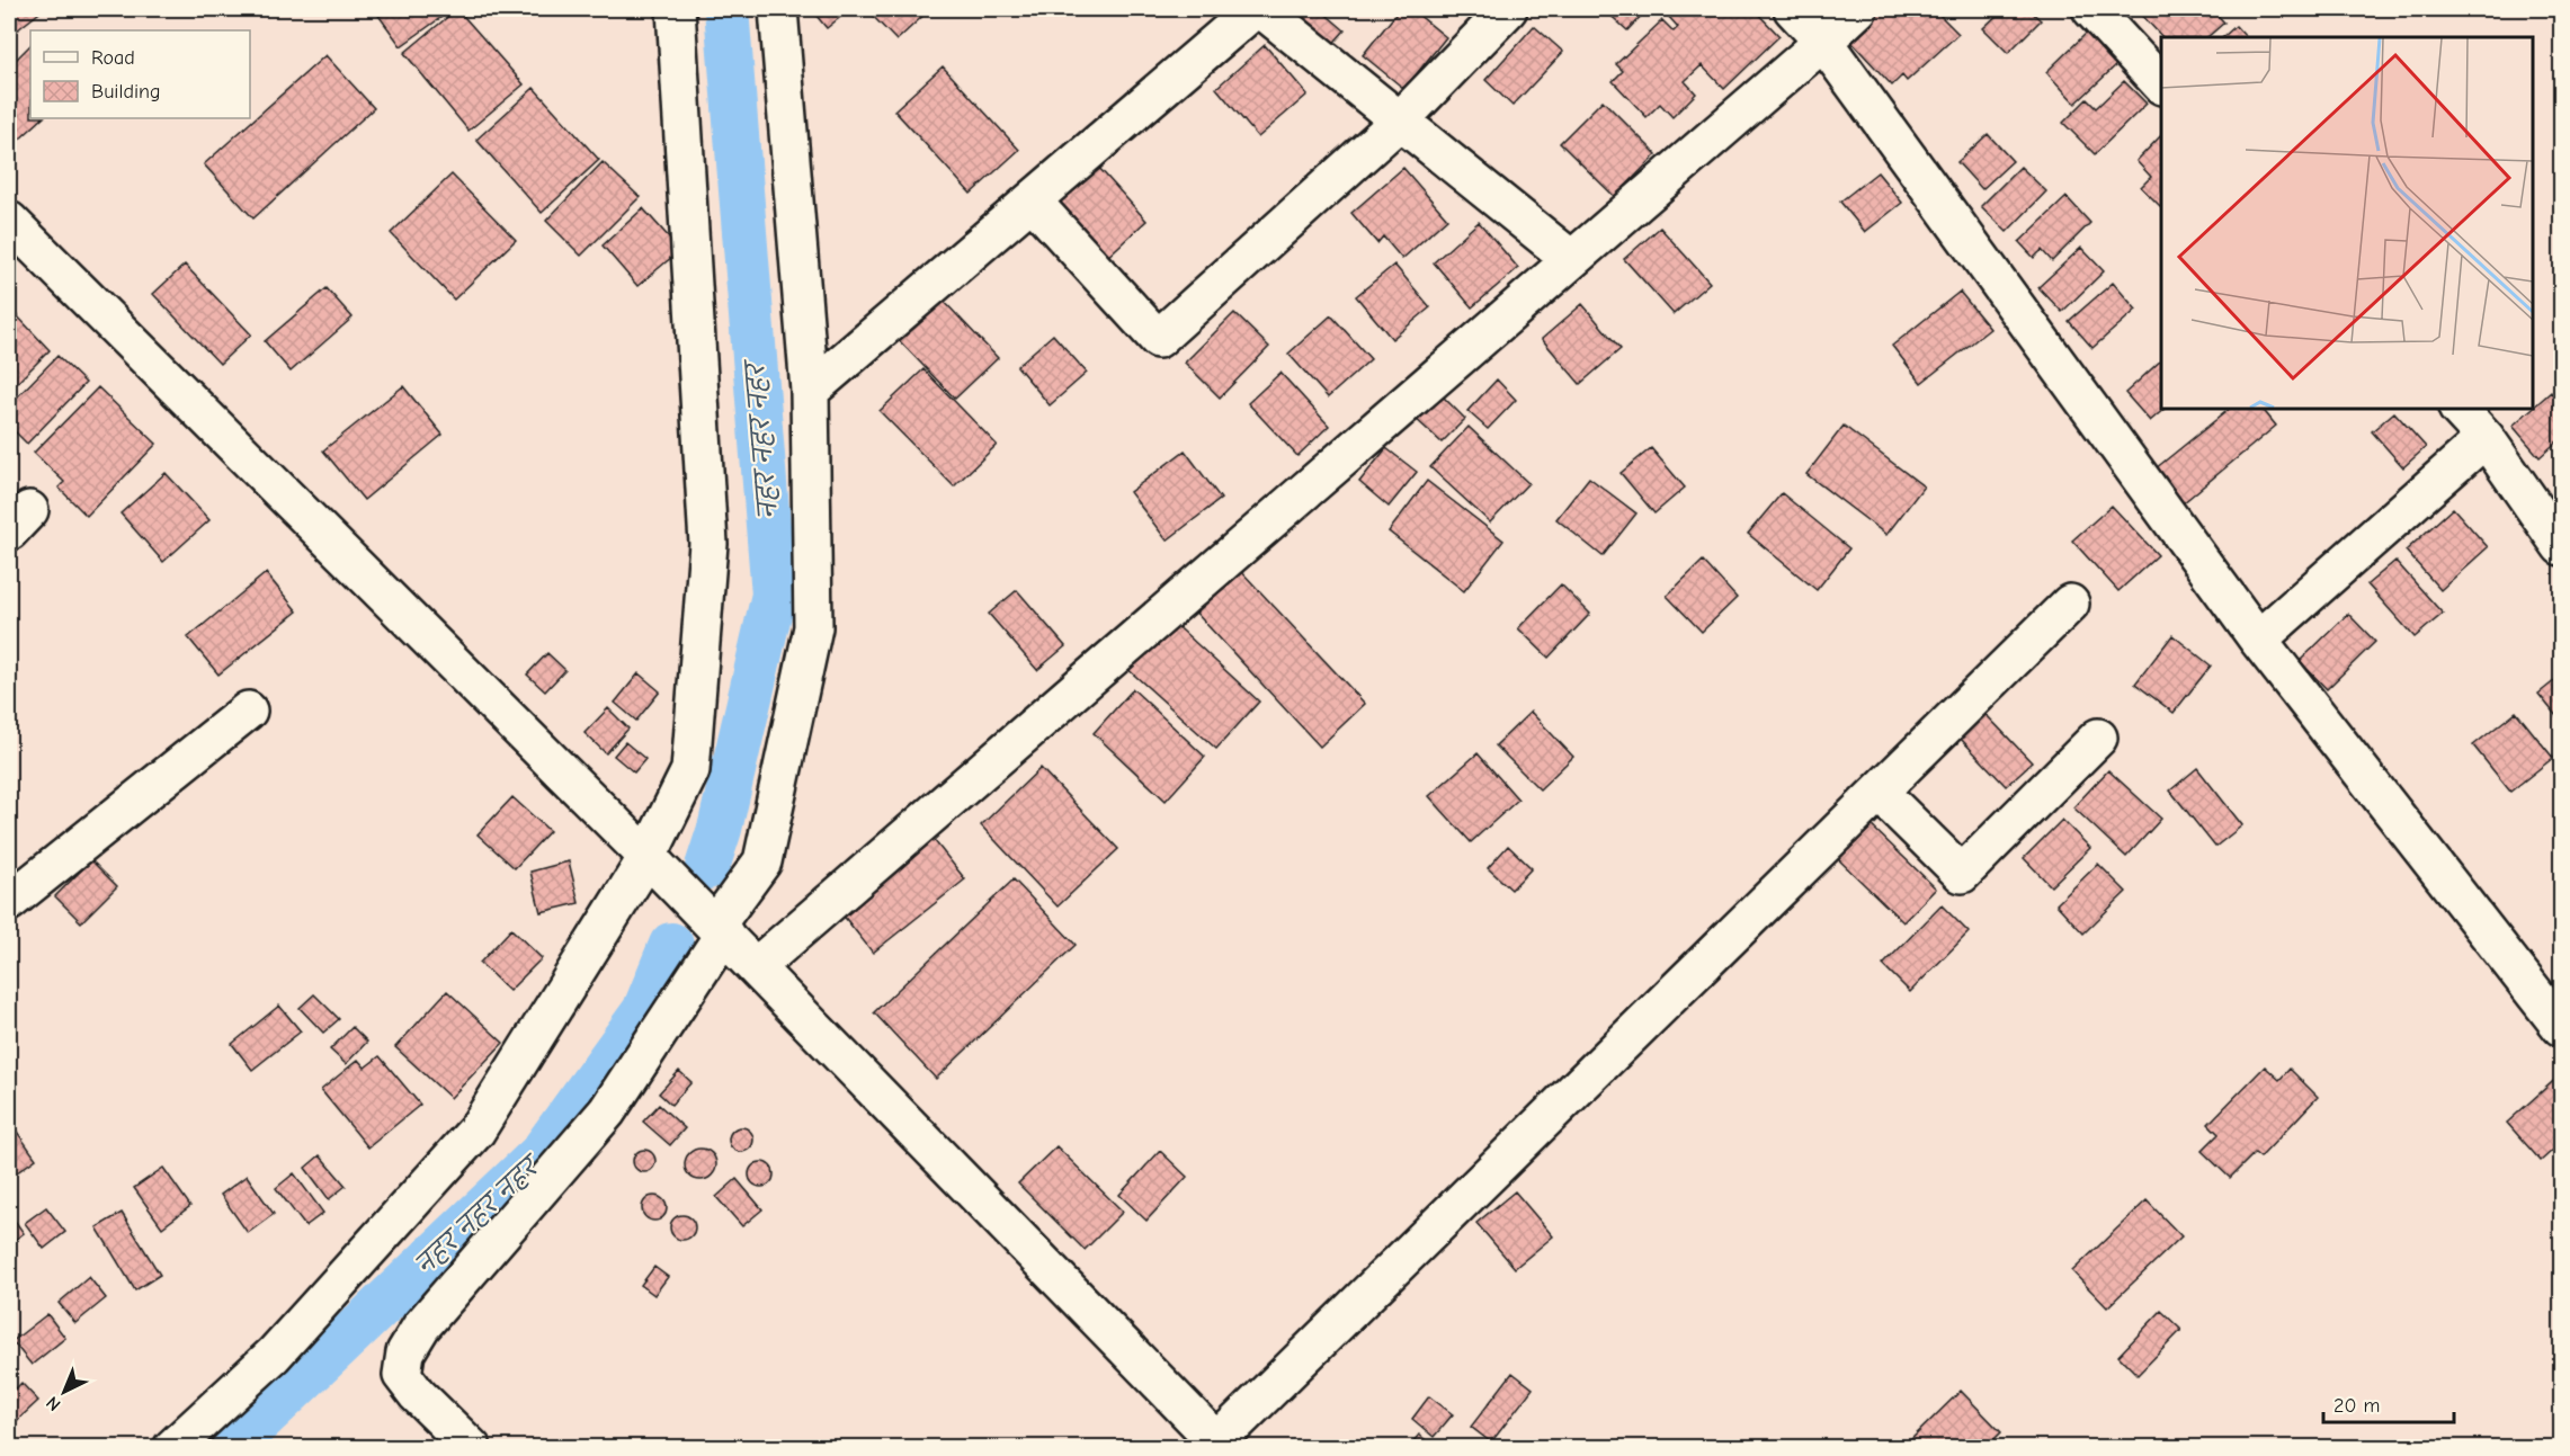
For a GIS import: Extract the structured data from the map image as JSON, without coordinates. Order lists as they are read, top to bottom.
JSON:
{
  "water": ["नहर नहर नहर"],
  "legend": ["Road", "Building"],
  "scale_bar": "20 m",
  "north": "bottom left"
}
